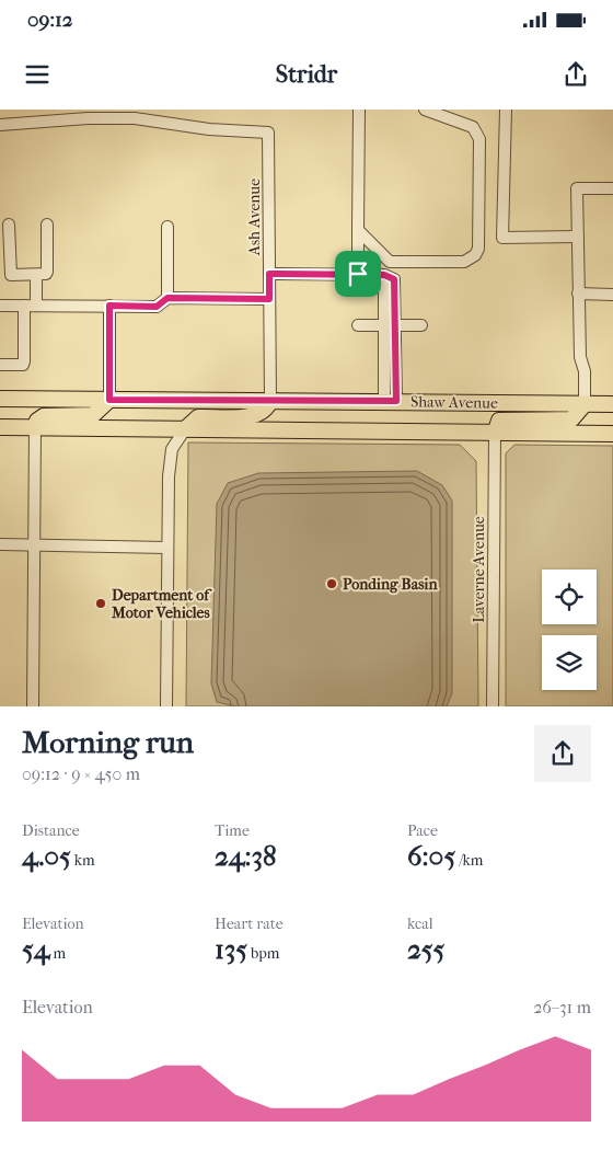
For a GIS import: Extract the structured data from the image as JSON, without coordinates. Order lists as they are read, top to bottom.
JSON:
{
  "streets": {
    "main road": ["Shaw Avenue"],
    "street": ["Ash Avenue", "Laverne Avenue"]
  },
  "crossings": [
    ["Ash Avenue", "Shaw Avenue"],
    ["Shaw Avenue", "Laverne Avenue"]
  ],
  "places": ["Ponding Basin", "Department of Motor Vehicles"],
  "page": {
    "status": "09:12",
    "header": "Stridr",
    "heading": ["Morning run", "09:12 · 9 × 450 m"],
    "stats": [
      ["Distance", "4.05 km"],
      ["Time", "24:38"],
      ["Pace", "6:05 /km"],
      ["Elevation", "54 m"],
      ["Heart rate", "135 bpm"],
      ["kcal", "255"]
    ],
    "chart": ["Elevation", "26–31 m"]
  }
}
